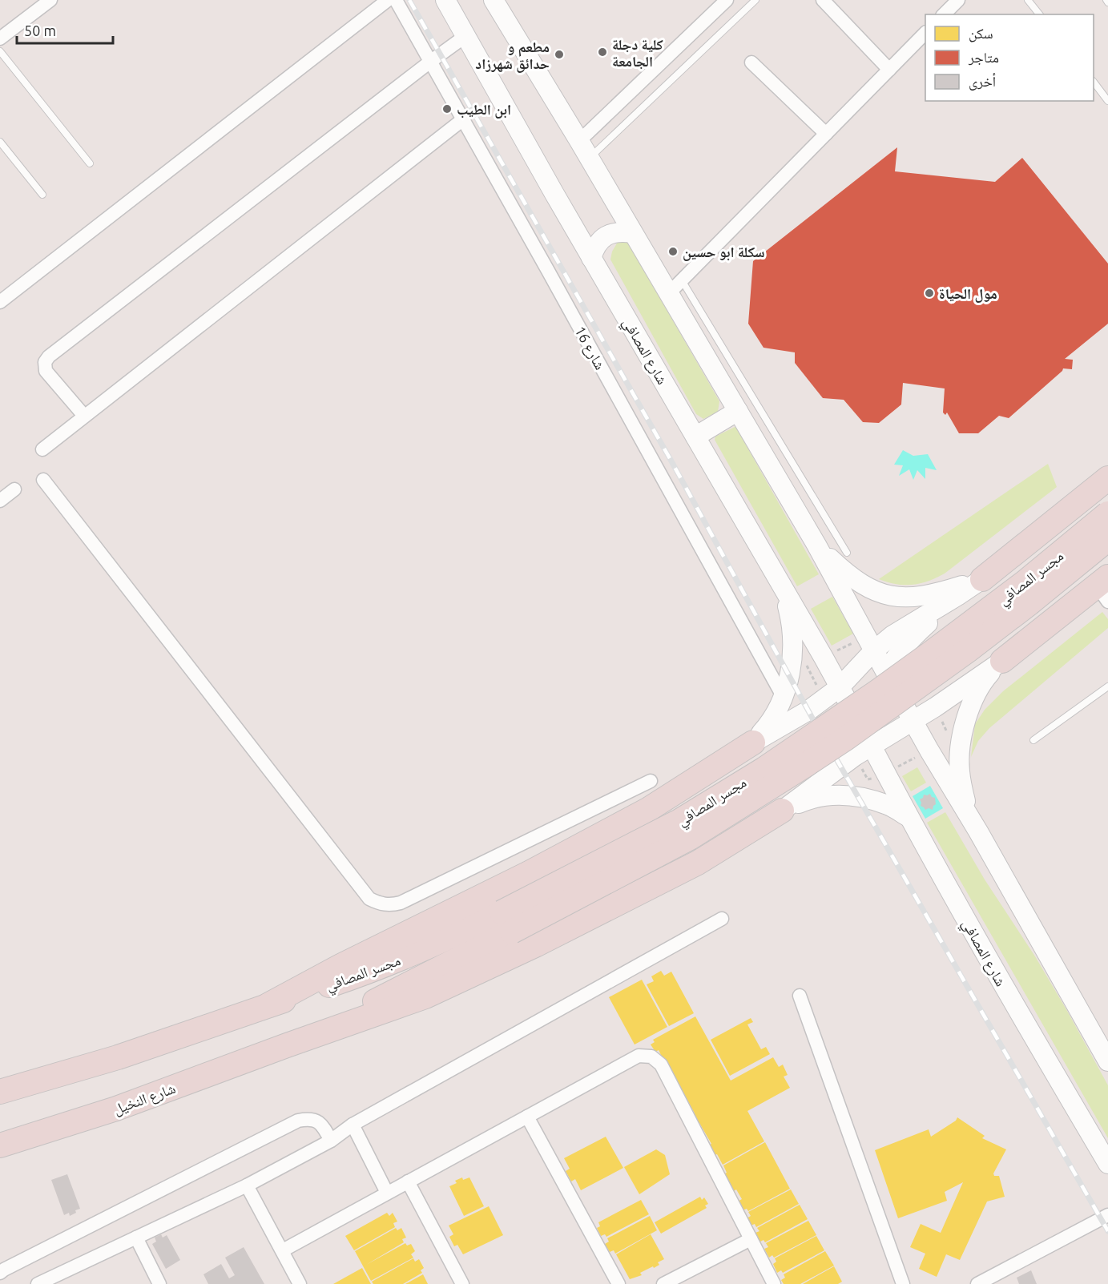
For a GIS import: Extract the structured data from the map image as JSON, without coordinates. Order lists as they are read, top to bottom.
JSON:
{
  "streets": {
    "highway": ["مجسر المصافي", "شارع النخيل"],
    "main road": ["شارع المصافي"],
    "street": ["شارع 16"]
  },
  "crossings": [
    ["مجسر المصافي", "شارع النخيل"]
  ],
  "places": [
    "كلية دجلة الجامعة",
    "مطعم و حدائق شهرزاد",
    "ابن الطيب",
    "سكلة ابو حسين",
    "مول الحياة"
  ],
  "legend": ["سكن", "متاجر", "أخرى"],
  "scale_bar": "50 m"
}
